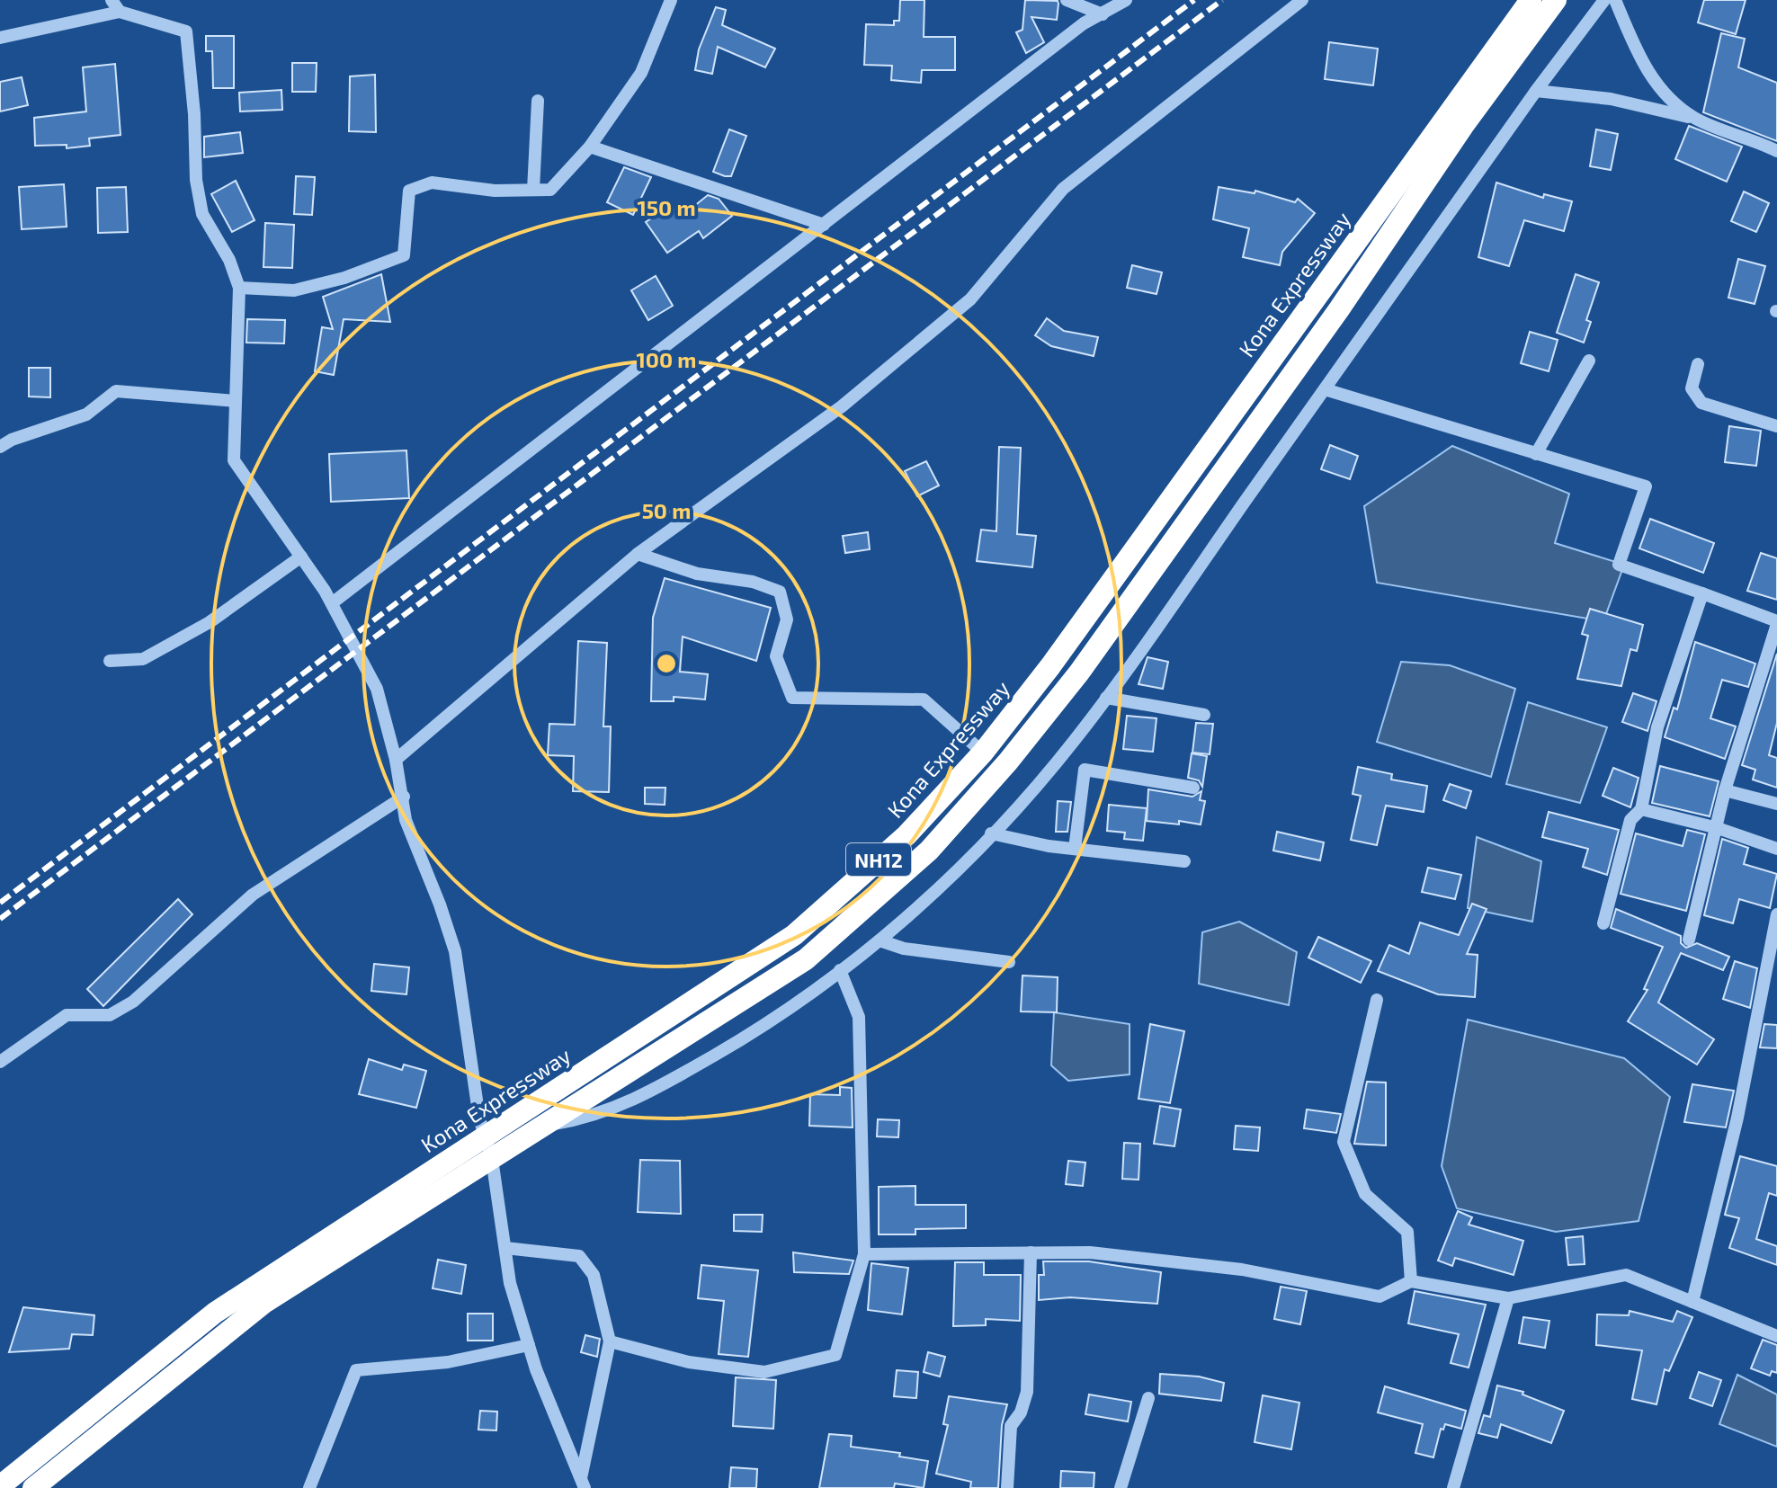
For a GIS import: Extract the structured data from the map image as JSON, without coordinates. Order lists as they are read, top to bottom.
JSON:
{
  "streets": {
    "highway": ["Kona Expressway", "NH12"]
  },
  "rings": ["150 m", "100 m", "50 m"]
}
